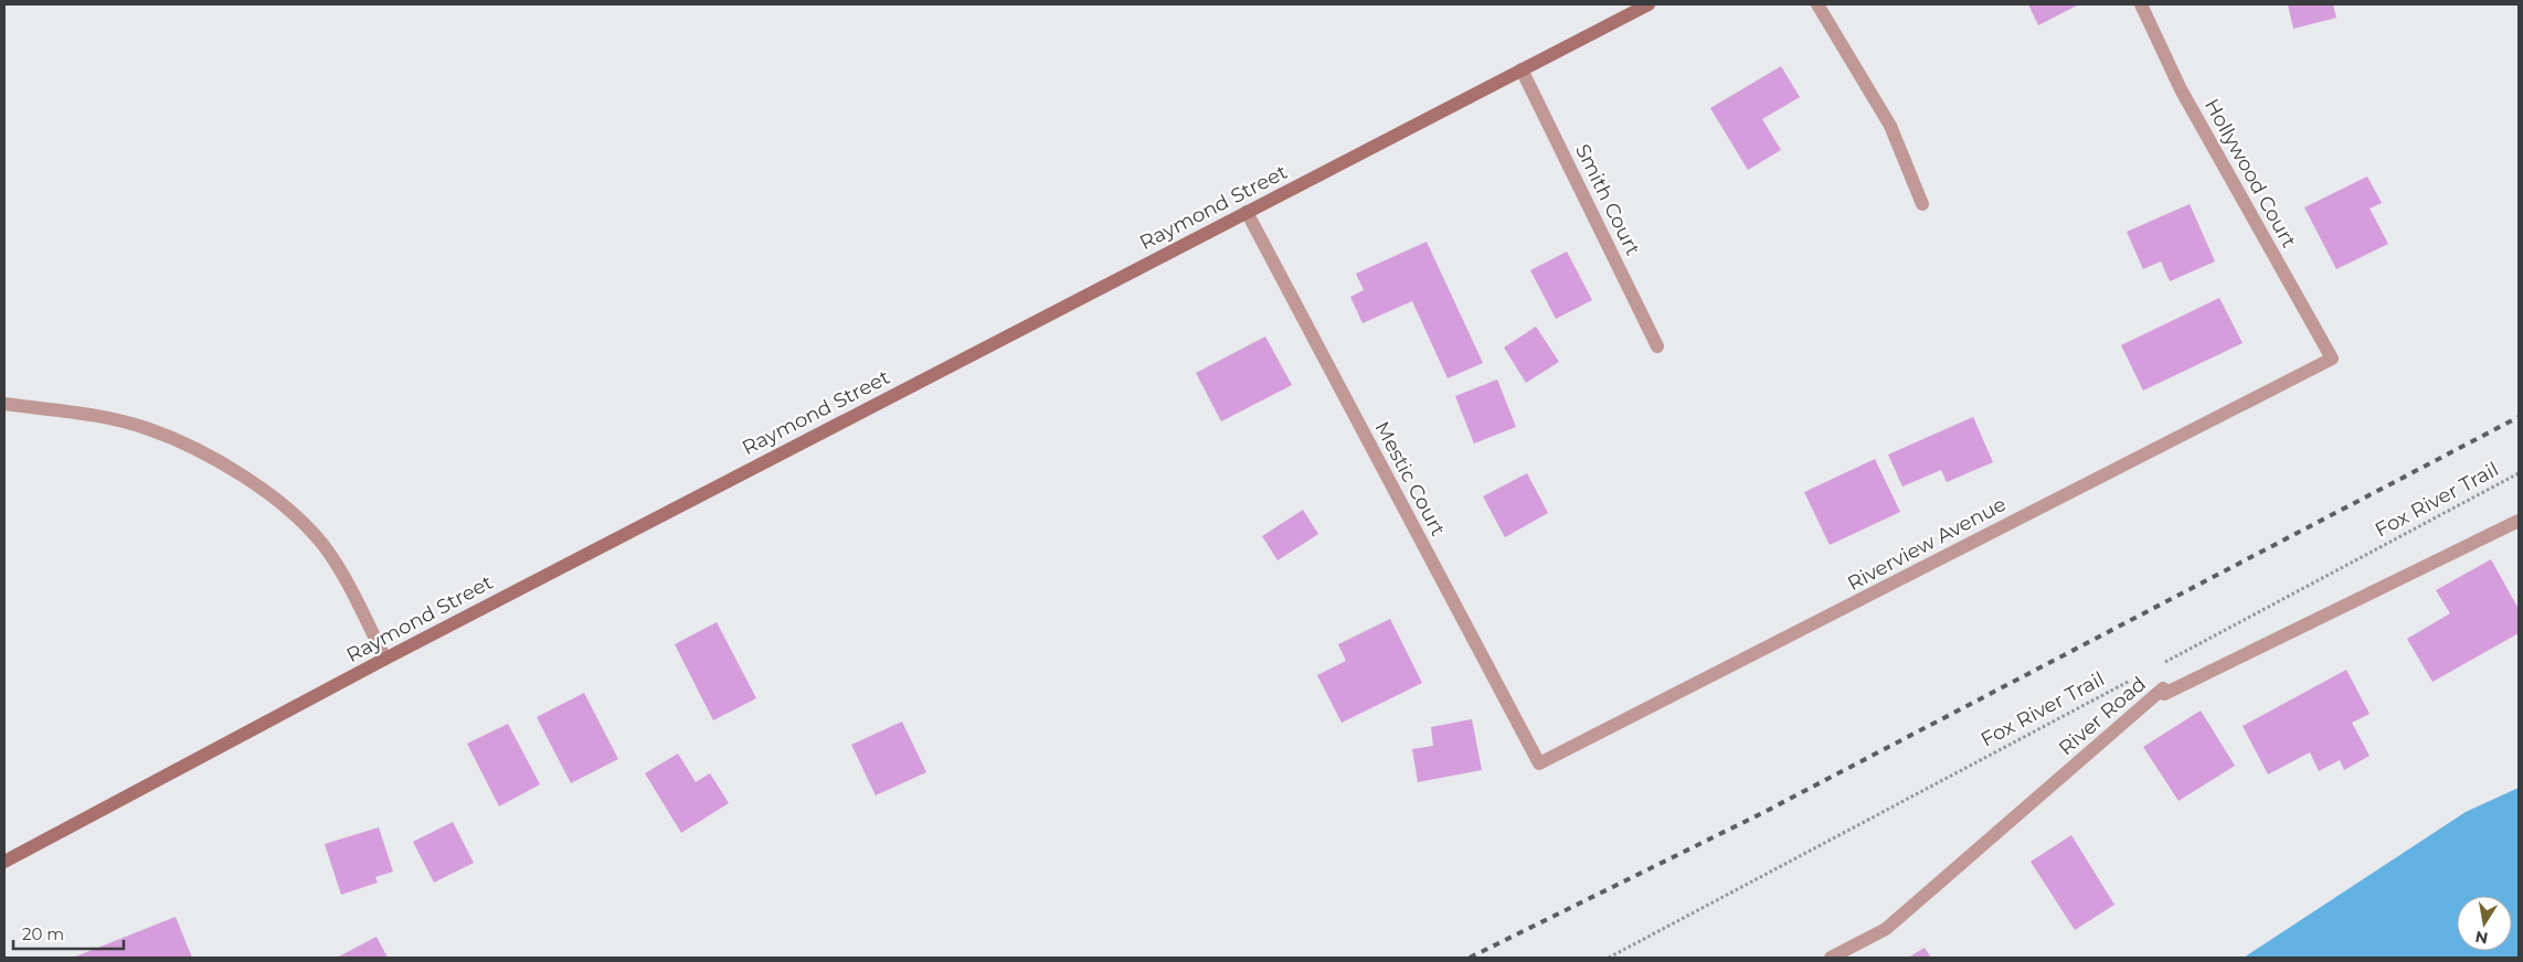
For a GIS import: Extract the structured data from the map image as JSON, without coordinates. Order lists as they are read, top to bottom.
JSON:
{
  "streets": {
    "street": [
      "Hollywood Court",
      "Smith Court",
      "Raymond Street",
      "Mestic Court",
      "Riverview Avenue",
      "River Road"
    ],
    "path": ["Fox River Trail"]
  },
  "crossings": [
    ["Hollywood Court", "Riverview Avenue"],
    ["Smith Court", "Raymond Street"],
    ["Raymond Street", "Mestic Court"],
    ["Mestic Court", "Riverview Avenue"]
  ],
  "scale_bar": "20 m",
  "north": "bottom"
}
